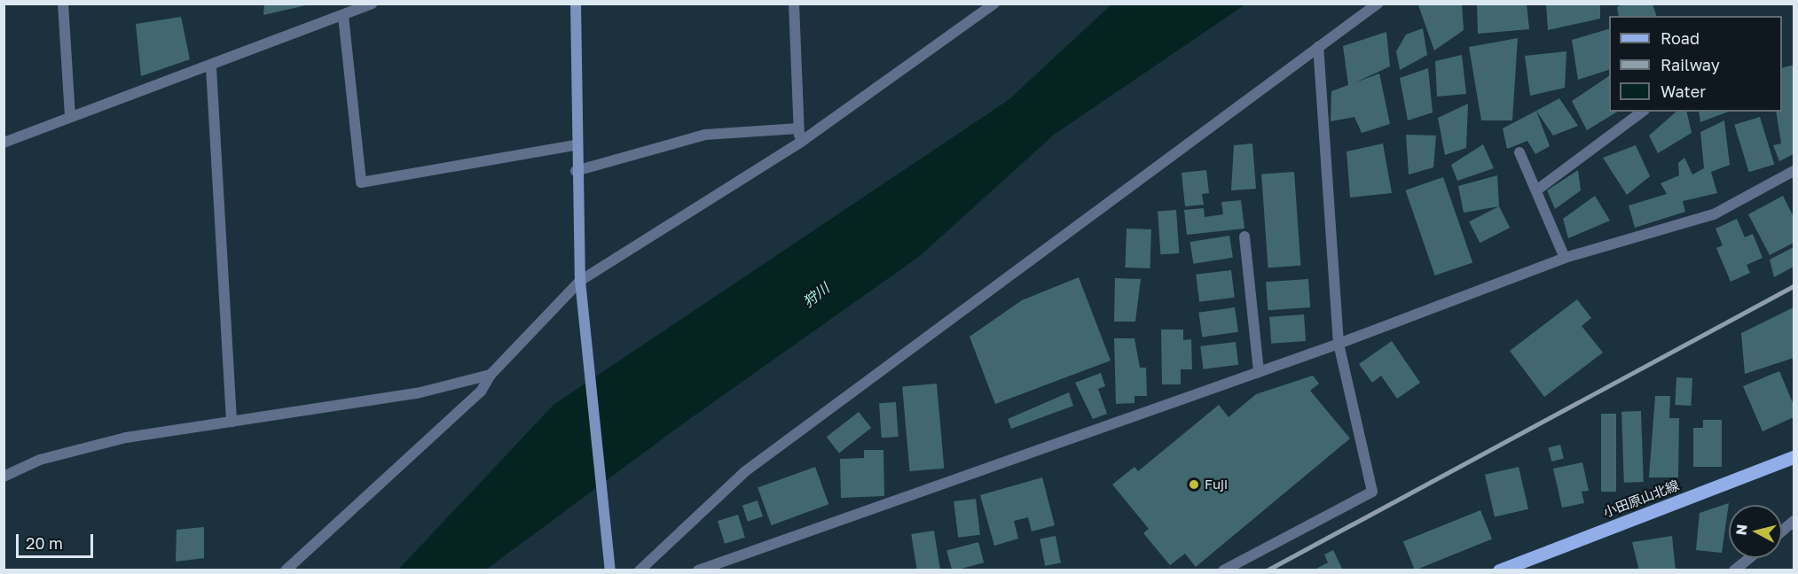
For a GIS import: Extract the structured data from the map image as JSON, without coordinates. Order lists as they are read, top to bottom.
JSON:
{
  "streets": {
    "main road": ["小田原山北線"]
  },
  "water": ["狩川"],
  "places": ["Fuji"],
  "legend": ["Road", "Railway", "Water"],
  "scale_bar": "20 m",
  "north": "left"
}
